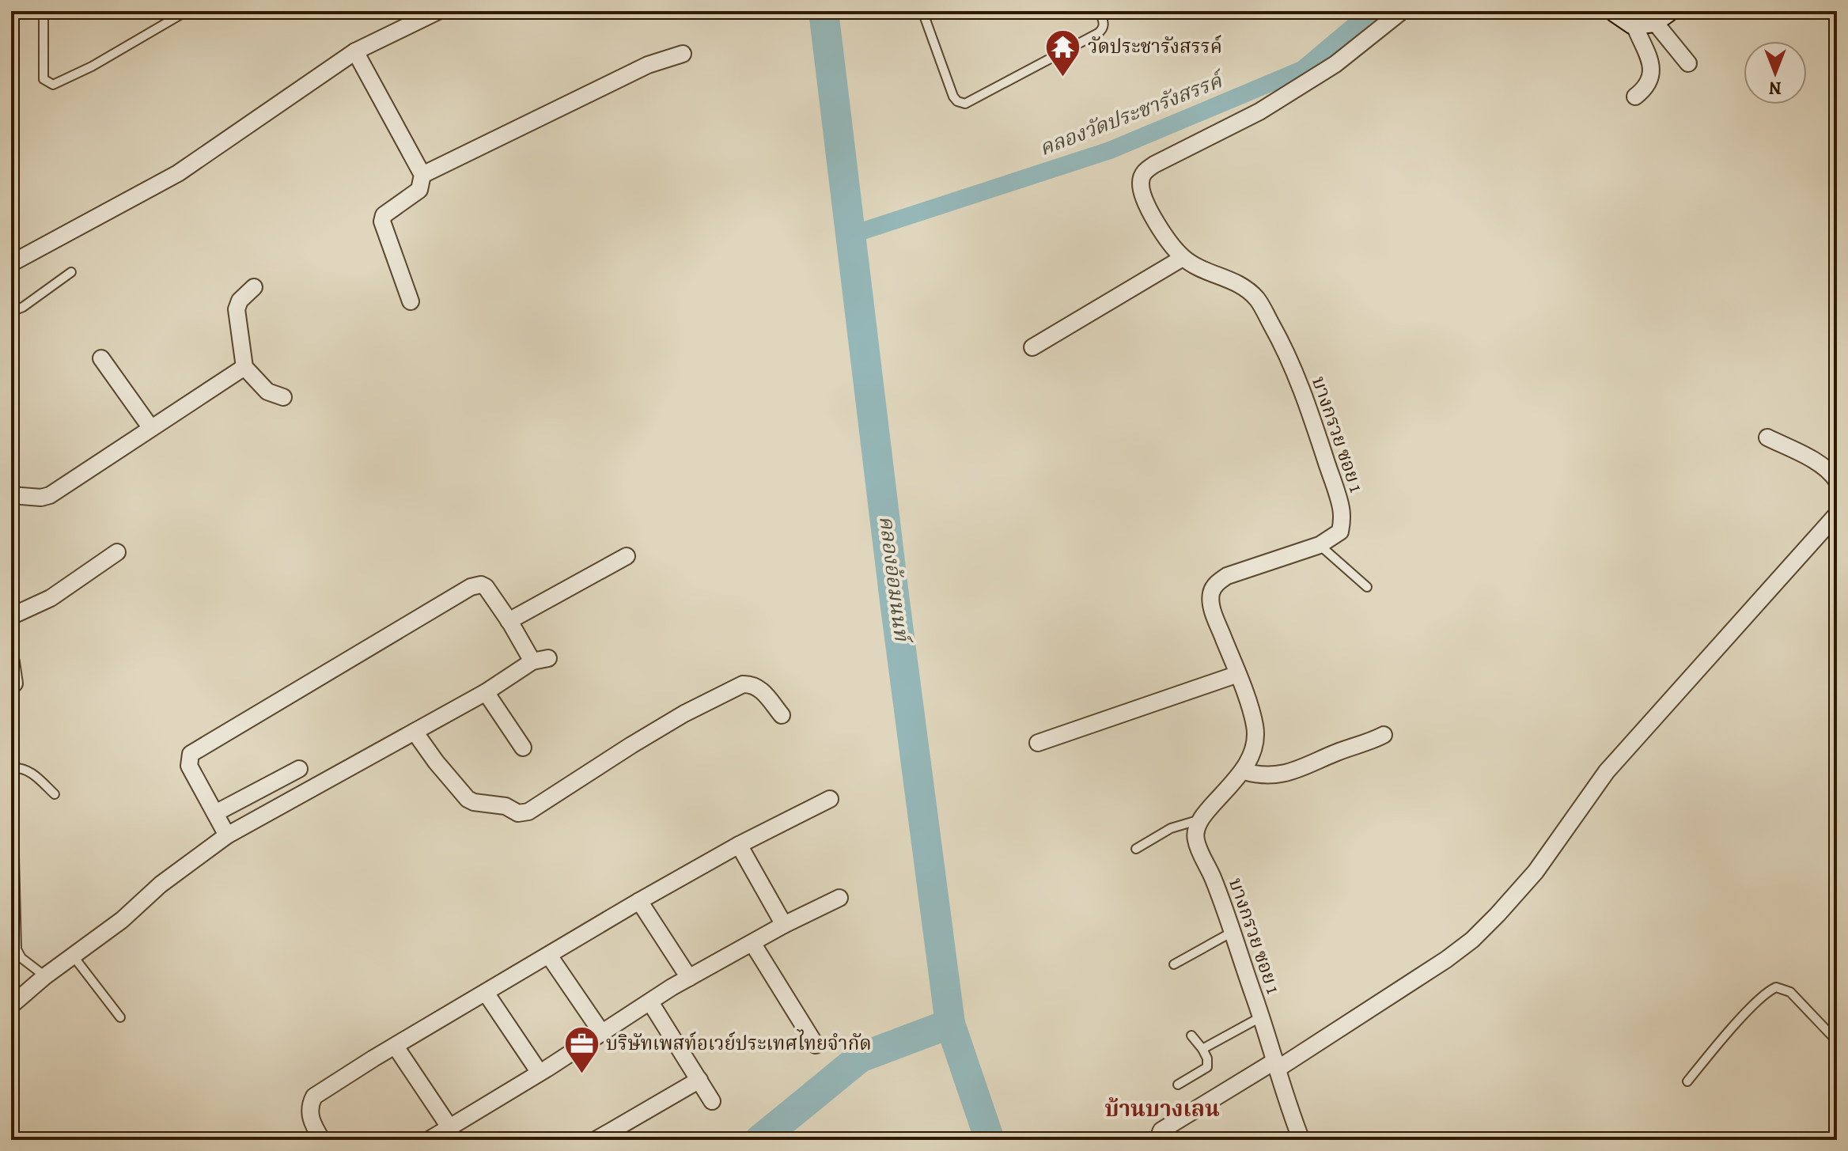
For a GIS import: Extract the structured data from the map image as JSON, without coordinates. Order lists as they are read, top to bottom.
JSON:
{
  "streets": {
    "street": ["บางกรวย ซอย 1"]
  },
  "districts": ["บ้านบางเลน"],
  "water": ["คลองวัดประชารังสรรค์", "คลองอ้อมนนท์"],
  "places": {
    "temple": ["วัดประชารังสรรค์"],
    "office": ["บริษัทเพสท์อเวย์ประเทศไทยจำกัด"]
  },
  "north": "bottom"
}
